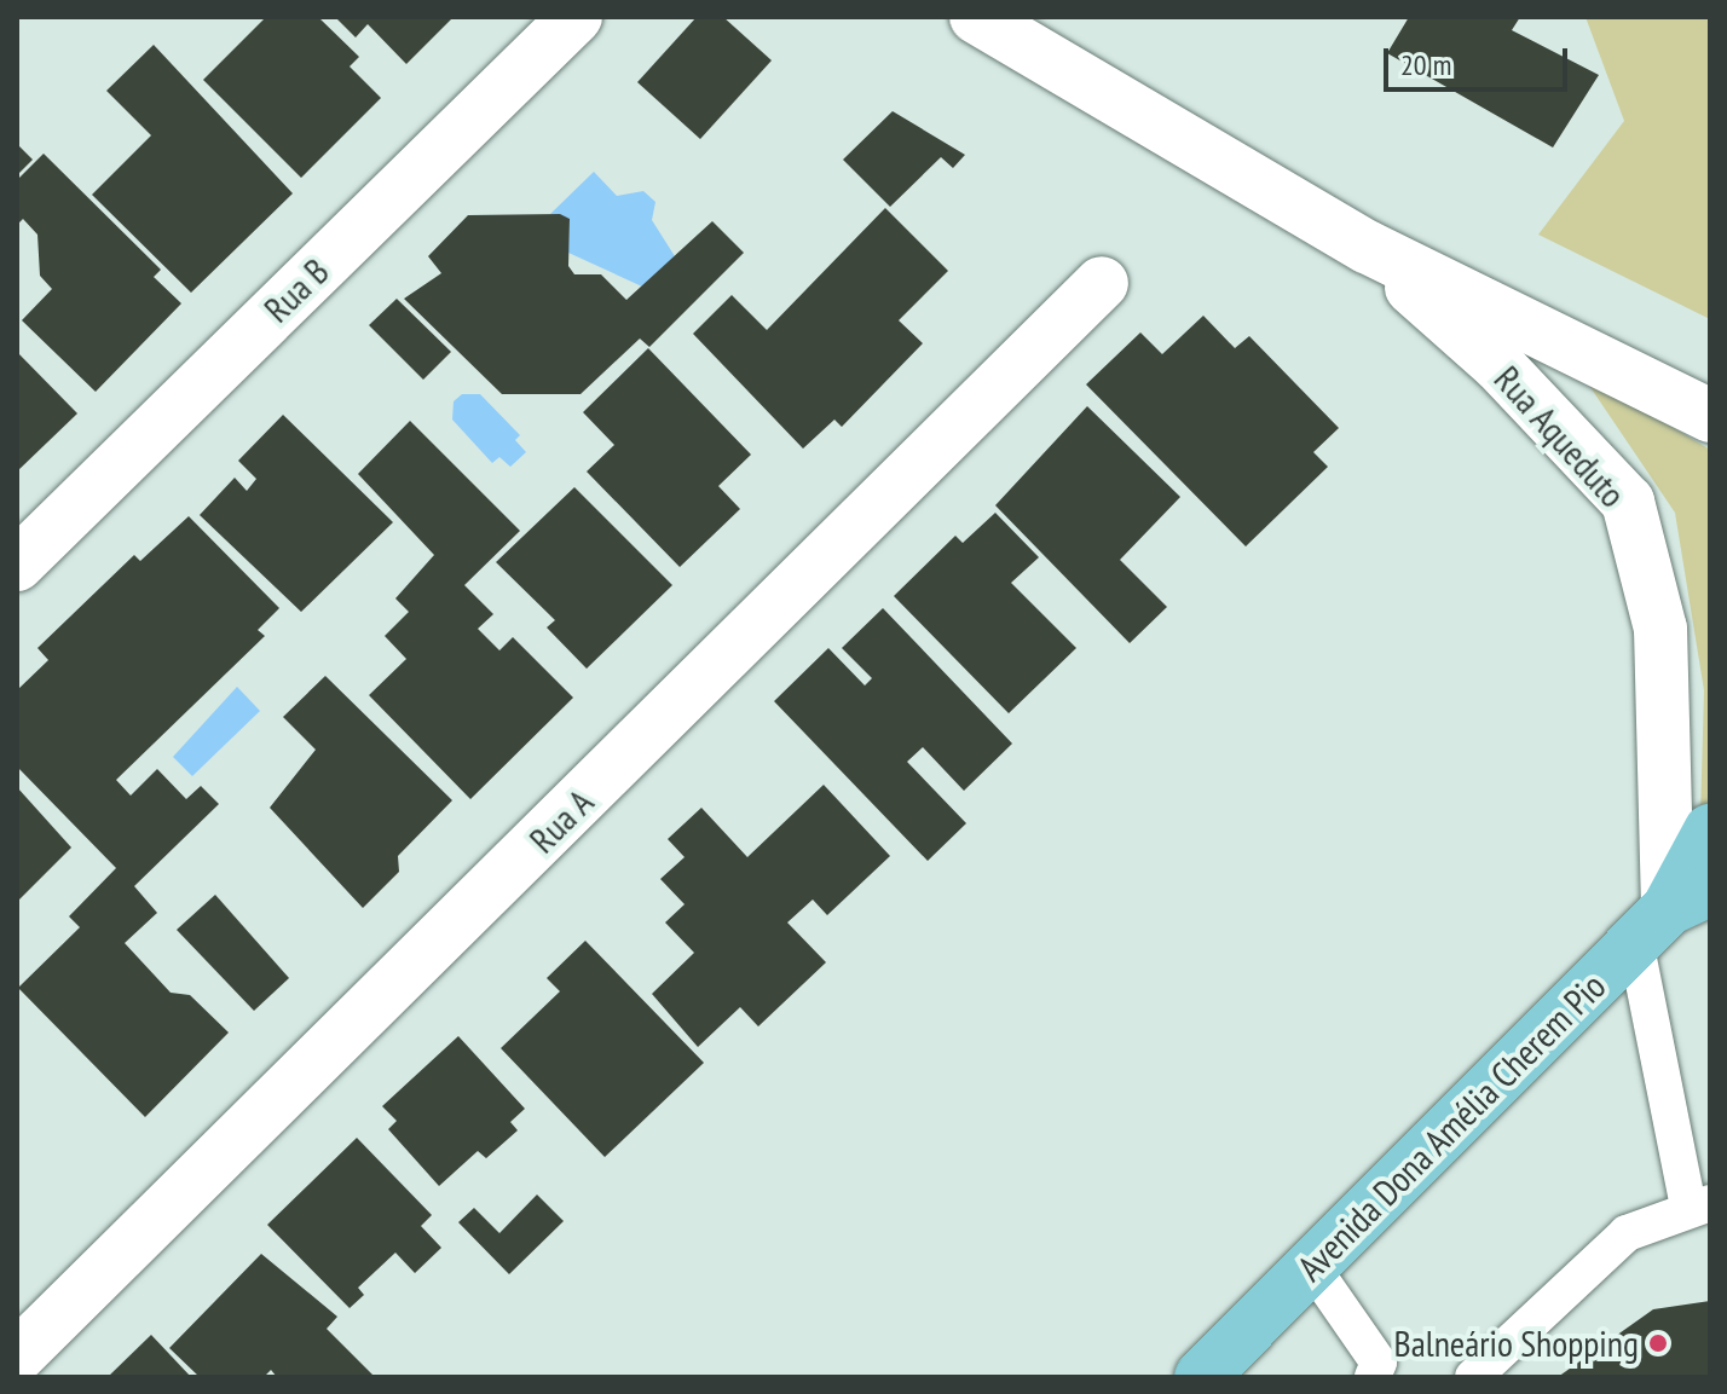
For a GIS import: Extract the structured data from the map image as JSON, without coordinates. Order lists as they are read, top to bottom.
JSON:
{
  "streets": {
    "main road": ["Avenida Dona Amélia Cherem Pio"],
    "street": ["Rua B", "Rua Aqueduto", "Rua A"]
  },
  "crossings": [
    ["Rua Aqueduto", "Avenida Dona Amélia Cherem Pio"]
  ],
  "places": ["Balneário Shopping"],
  "scale_bar": "20 m"
}
